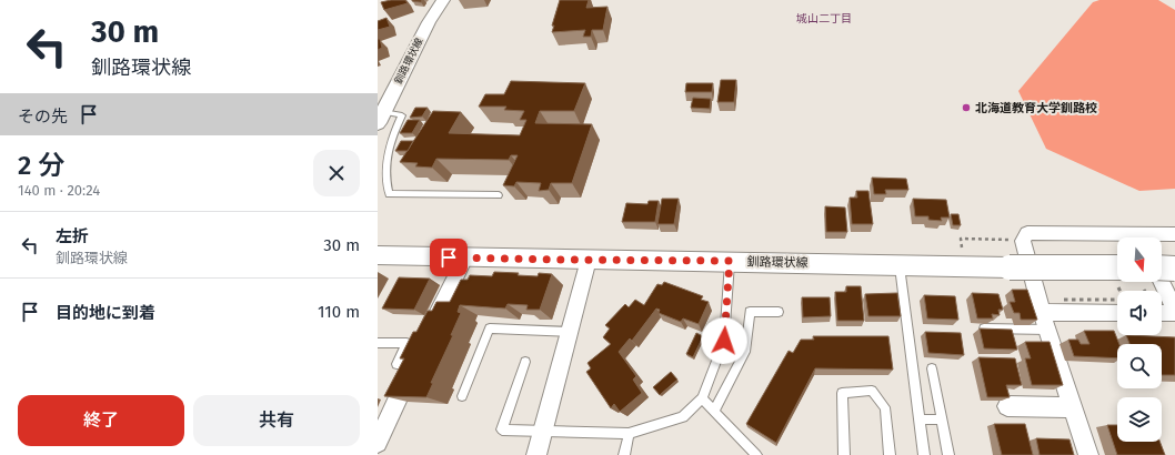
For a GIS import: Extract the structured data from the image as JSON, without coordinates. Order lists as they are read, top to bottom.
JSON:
{
  "streets": {
    "street": ["釧路環状線"]
  },
  "districts": ["城山二丁目"],
  "places": ["北海道教育大学釧路校"],
  "north": "bottom",
  "page": {
    "turn": ["30 m", "釧路環状線"],
    "then": "その先",
    "heading": ["2 分", "140 m · 20:24"],
    "list": [
      {
        "name": "左折",
        "note": "釧路環状線",
        "value": "30 m"
      },
      {
        "name": "目的地に到着",
        "value": "110 m"
      }
    ],
    "buttons": ["終了", "共有"]
  }
}
